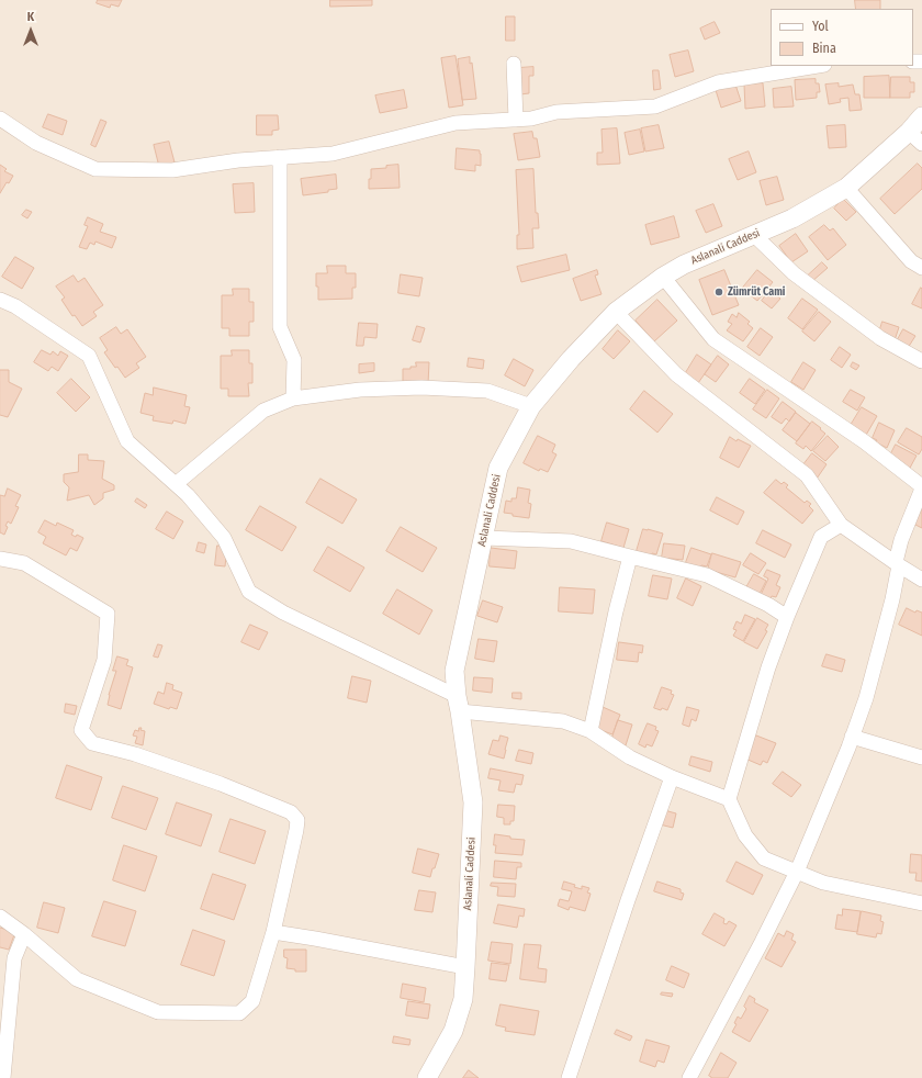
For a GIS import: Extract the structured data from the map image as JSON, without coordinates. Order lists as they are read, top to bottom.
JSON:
{
  "streets": {
    "street": ["Aslanali Caddesi"]
  },
  "places": ["Zümrüt Cami"],
  "legend": ["Yol", "Bina"],
  "north": "top"
}
